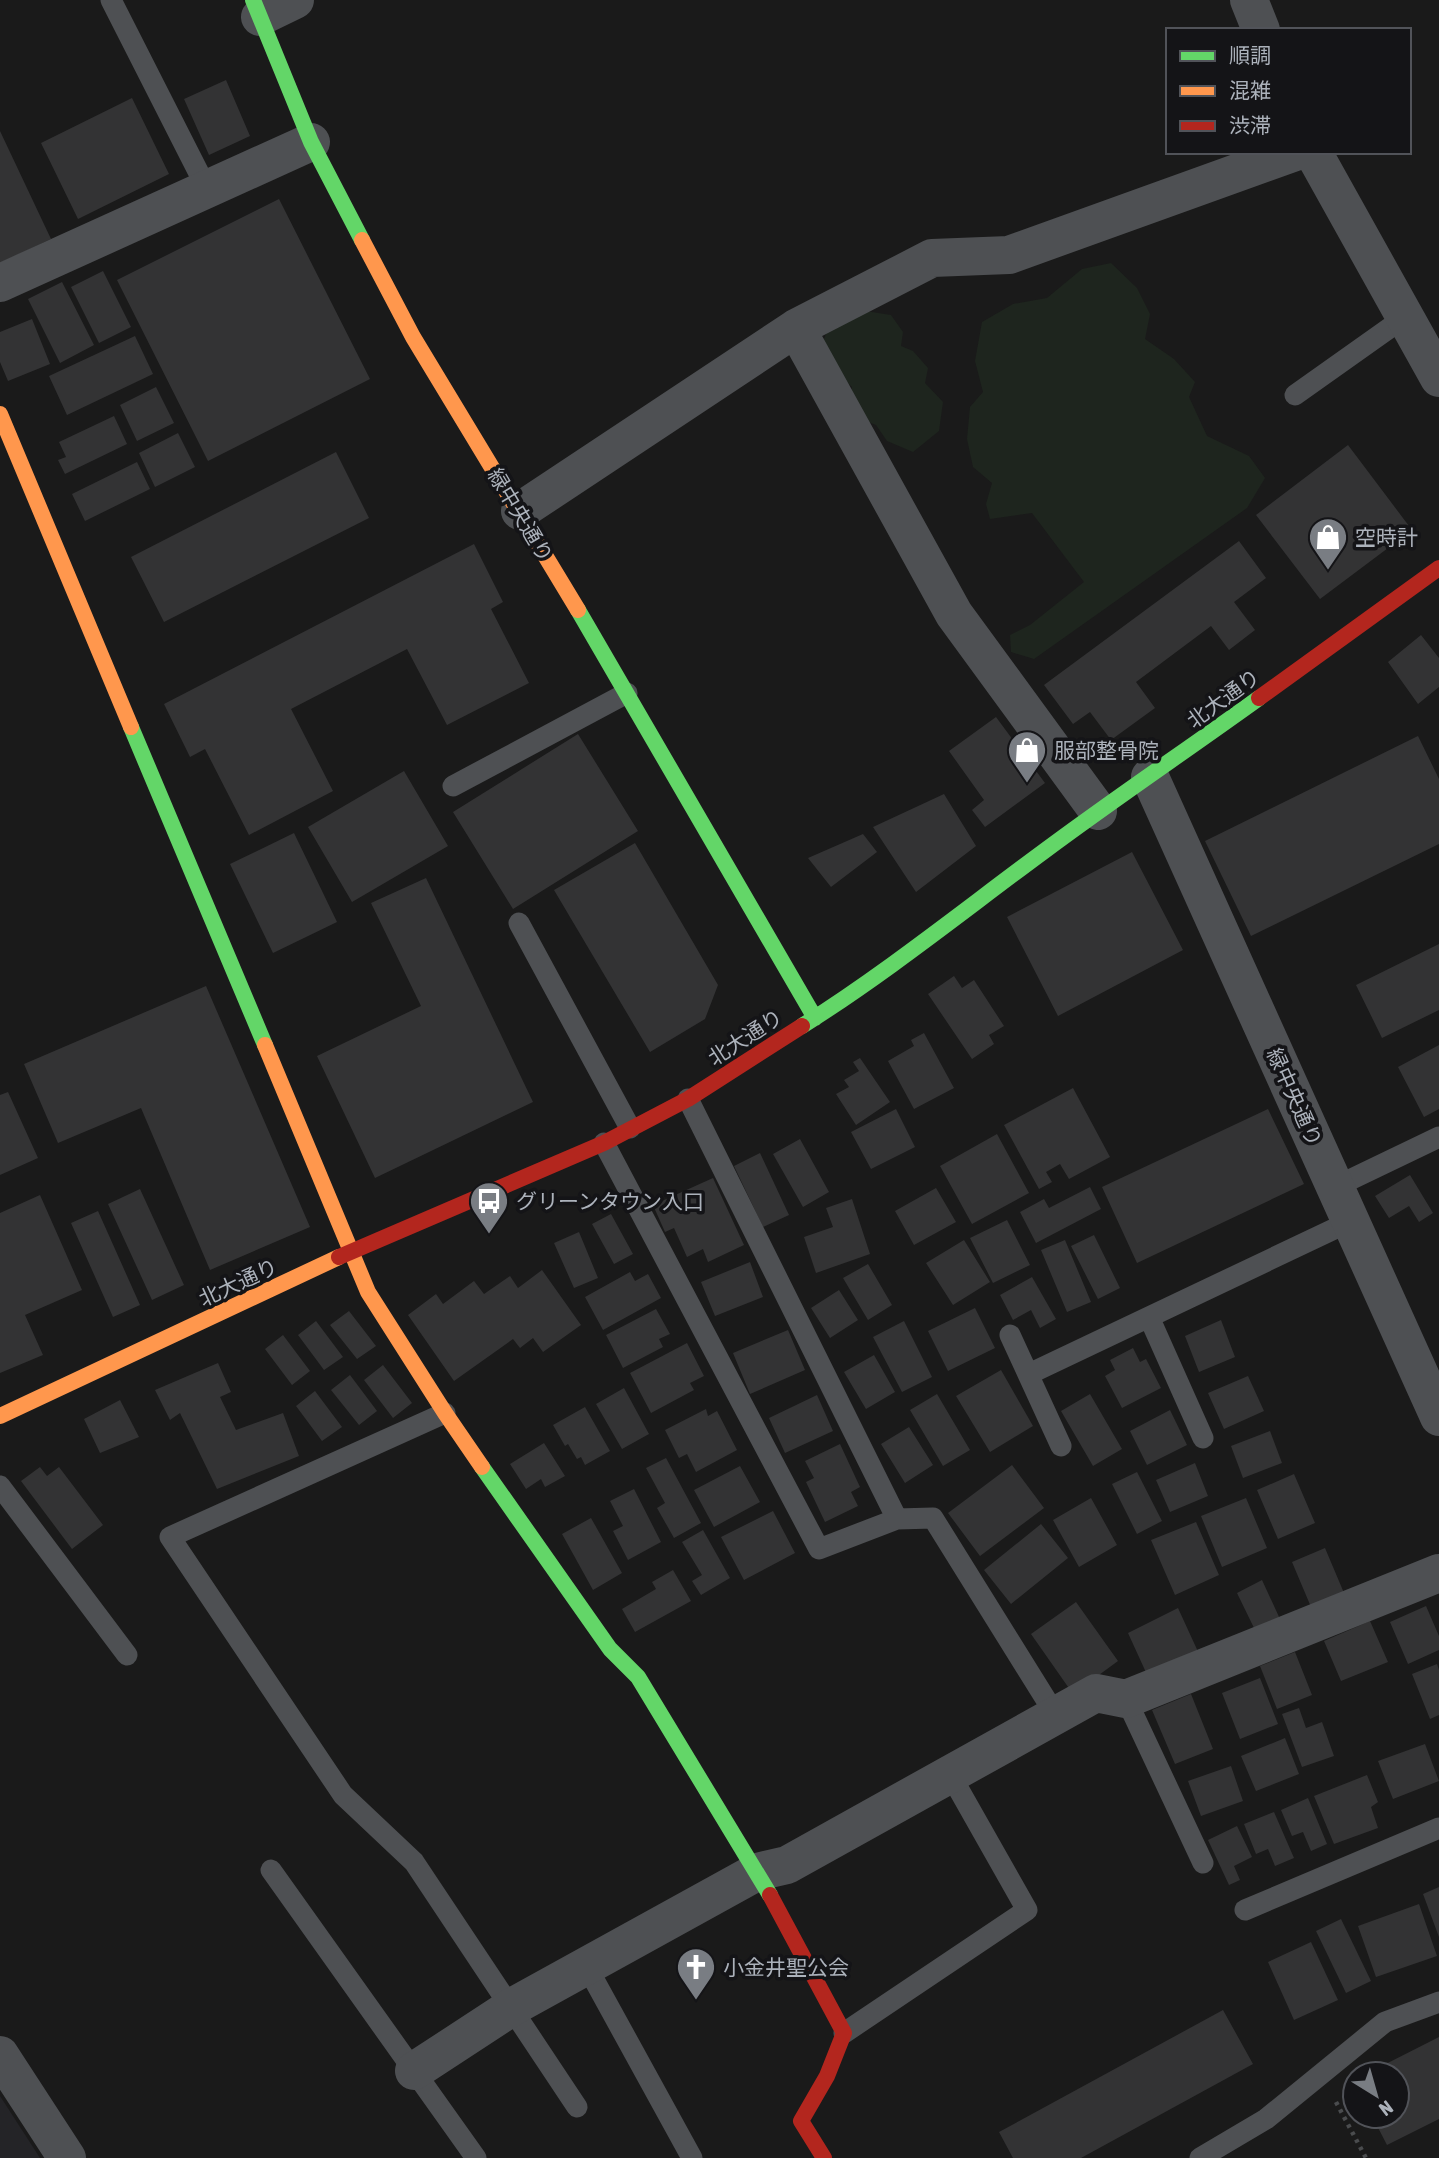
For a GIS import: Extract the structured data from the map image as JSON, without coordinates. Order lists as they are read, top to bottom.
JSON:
{
  "streets": {
    "street": ["緑中央通り", "北大通り"]
  },
  "crossings": [
    ["緑中央通り", "北大通り"]
  ],
  "places": {
    "shop": ["空時計", "服部整骨院"],
    "bus stop": ["グリーンタウン入口"],
    "church": ["小金井聖公会"]
  },
  "legend": ["順調", "混雑", "渋滞"],
  "north": "bottom right"
}
